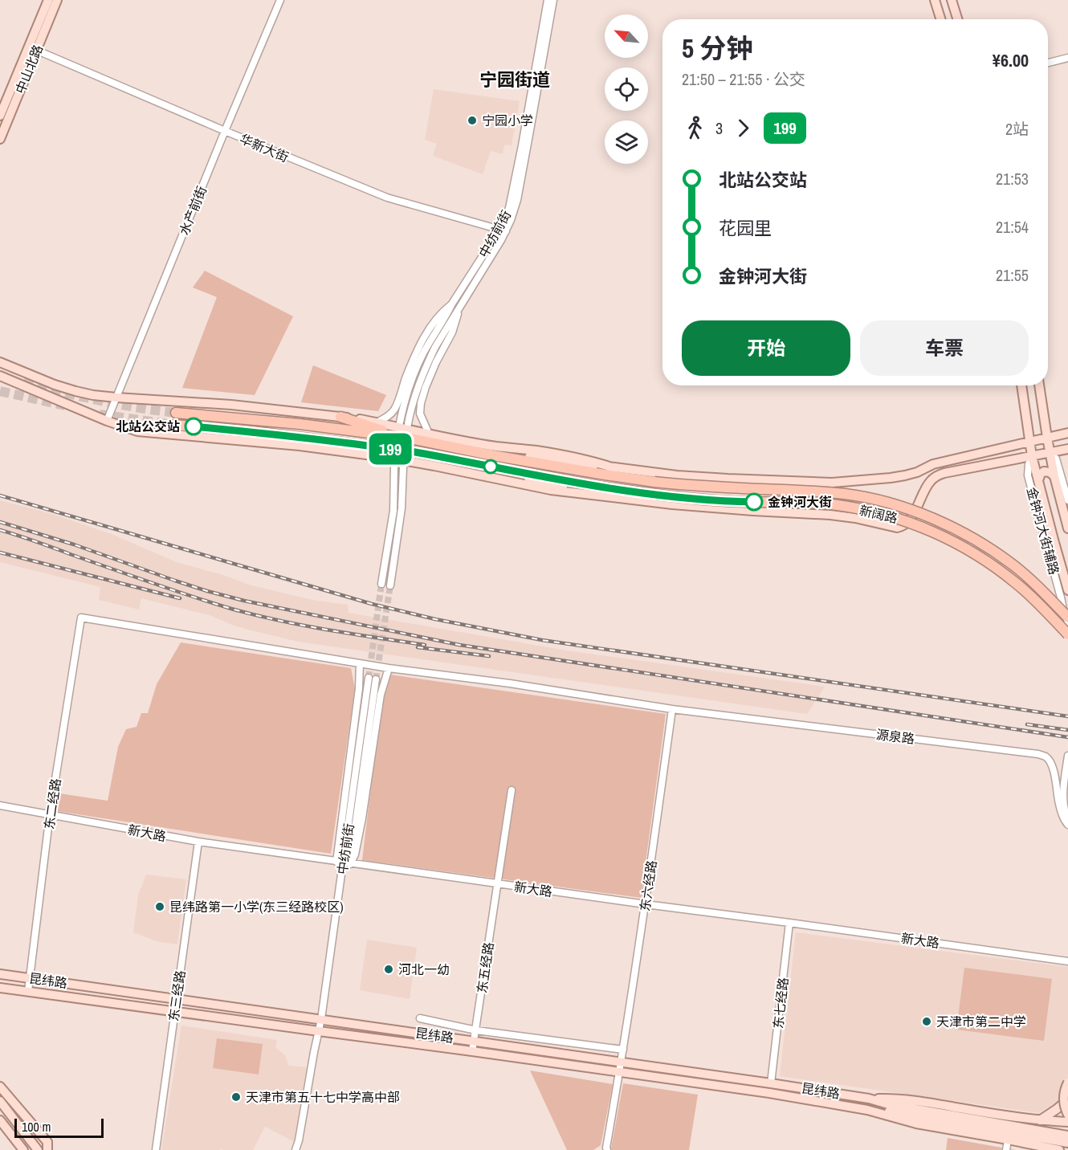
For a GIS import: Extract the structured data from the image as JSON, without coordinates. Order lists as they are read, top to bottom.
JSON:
{
  "streets": {
    "highway": ["新阔路"],
    "main road": ["中山北路", "昆纬路"],
    "street": [
      "华新大街",
      "水产前街",
      "中纺前街",
      "金钟河大街辅路",
      "源泉路",
      "东二经路",
      "新大路",
      "东六经路",
      "东五经路",
      "东三经路",
      "东七经路"
    ]
  },
  "crossings": [
    ["中山北路", "华新大街"],
    ["华新大街", "水产前街"],
    ["华新大街", "中纺前街"],
    ["中纺前街", "新大路"],
    ["中纺前街", "昆纬路"],
    ["新阔路", "金钟河大街辅路"],
    ["源泉路", "东二经路"],
    ["源泉路", "东六经路"],
    ["东二经路", "新大路"],
    ["东二经路", "昆纬路"],
    ["新大路", "东六经路"],
    ["新大路", "东五经路"],
    ["新大路", "东三经路"],
    ["新大路", "东七经路"],
    ["东六经路", "昆纬路"],
    ["东五经路", "昆纬路"],
    ["昆纬路", "东三经路"],
    ["昆纬路", "东七经路"]
  ],
  "districts": ["宁园街道"],
  "places": [
    "宁园小学",
    "北站公交站",
    "金钟河大街",
    "昆纬路第一小学(东三经路校区)",
    "河北一幼",
    "天津市第二中学",
    "天津市第五十七中学高中部"
  ],
  "lines": ["bus line 199"],
  "scale_bar": "100 m",
  "north": "top left",
  "page": {
    "on_map": "199",
    "heading": ["5 分钟", "21:50 – 21:55 · 公交", "¥6.00"],
    "legs": ["3", "199", "2站"],
    "list": [
      {
        "name": "北站公交站",
        "value": "21:53"
      },
      {
        "name": "花园里",
        "value": "21:54"
      },
      {
        "name": "金钟河大街",
        "value": "21:55"
      }
    ],
    "buttons": ["开始", "车票"],
    "scale": "100 m"
  }
}
